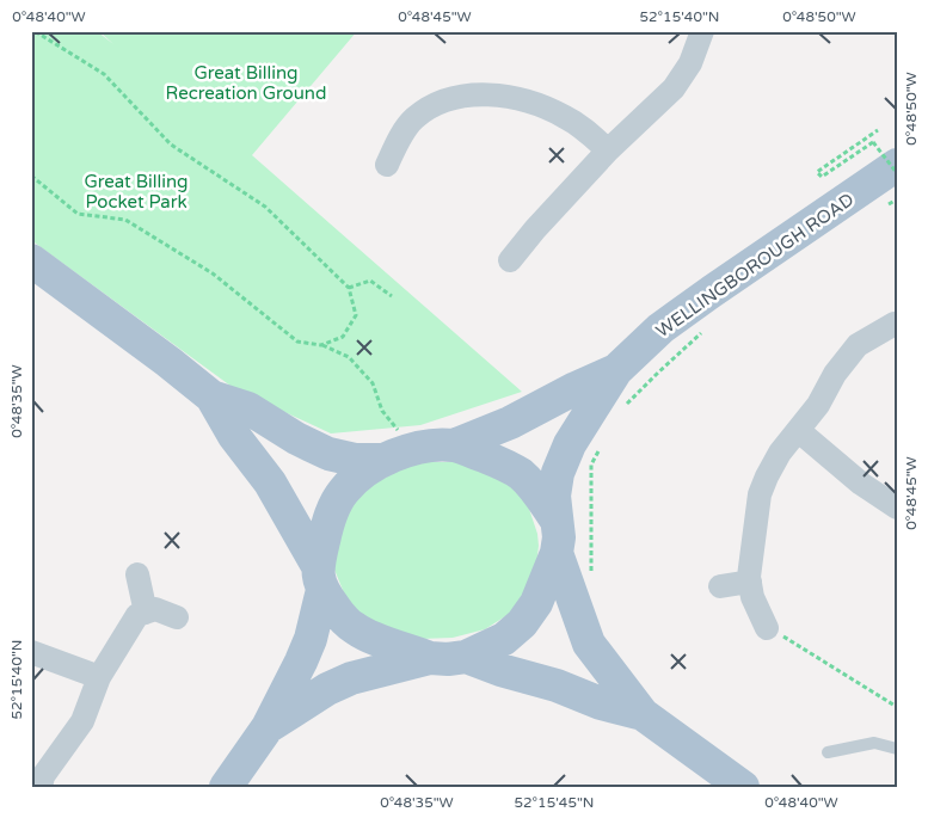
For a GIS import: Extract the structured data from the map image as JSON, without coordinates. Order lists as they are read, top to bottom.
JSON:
{
  "streets": {
    "main road": ["WELLINGBOROUGH ROAD"]
  },
  "parks": ["Great Billing Recreation Ground", "Great Billing Pocket Park"],
  "coordinates": [
    "0°48'40\"W",
    "0°48'45\"W",
    "52°15'40\"N",
    "0°48'50\"W",
    "0°48'35\"W",
    "52°15'45\"N"
  ]
}
